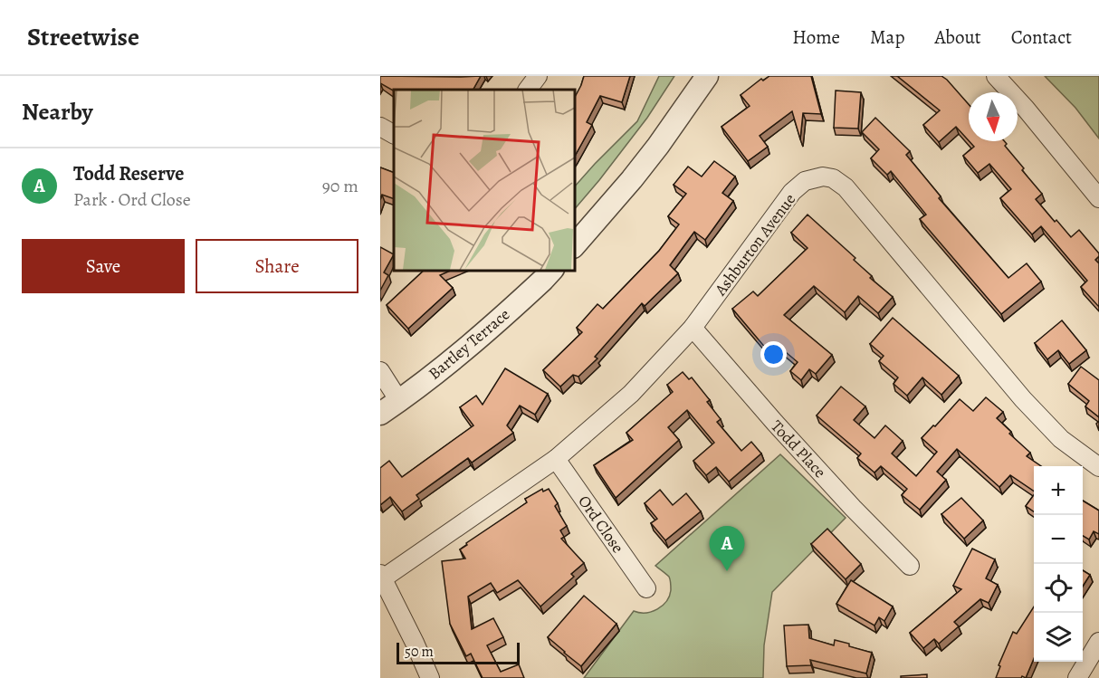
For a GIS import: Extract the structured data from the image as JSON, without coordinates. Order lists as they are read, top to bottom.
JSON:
{
  "streets": {
    "street": [
      "Ashburton Avenue",
      "Bartley Terrace",
      "Todd Place",
      "Ord Close"
    ]
  },
  "crossings": [
    ["Ashburton Avenue", "Todd Place"],
    ["Ashburton Avenue", "Ord Close"]
  ],
  "scale_bar": "50 m",
  "north": "bottom",
  "page": {
    "header": "Streetwise",
    "nav": [
      "Home",
      "Map",
      "About",
      "Contact"
    ],
    "heading": "Nearby",
    "list": [
      {
        "mark": "A",
        "name": "Todd Reserve",
        "note": "Park · Ord Close",
        "value": "90 m"
      }
    ],
    "buttons": ["Save", "Share"],
    "map_buttons": ["+", "−"],
    "pins": "A",
    "scale": "50 m"
  }
}
